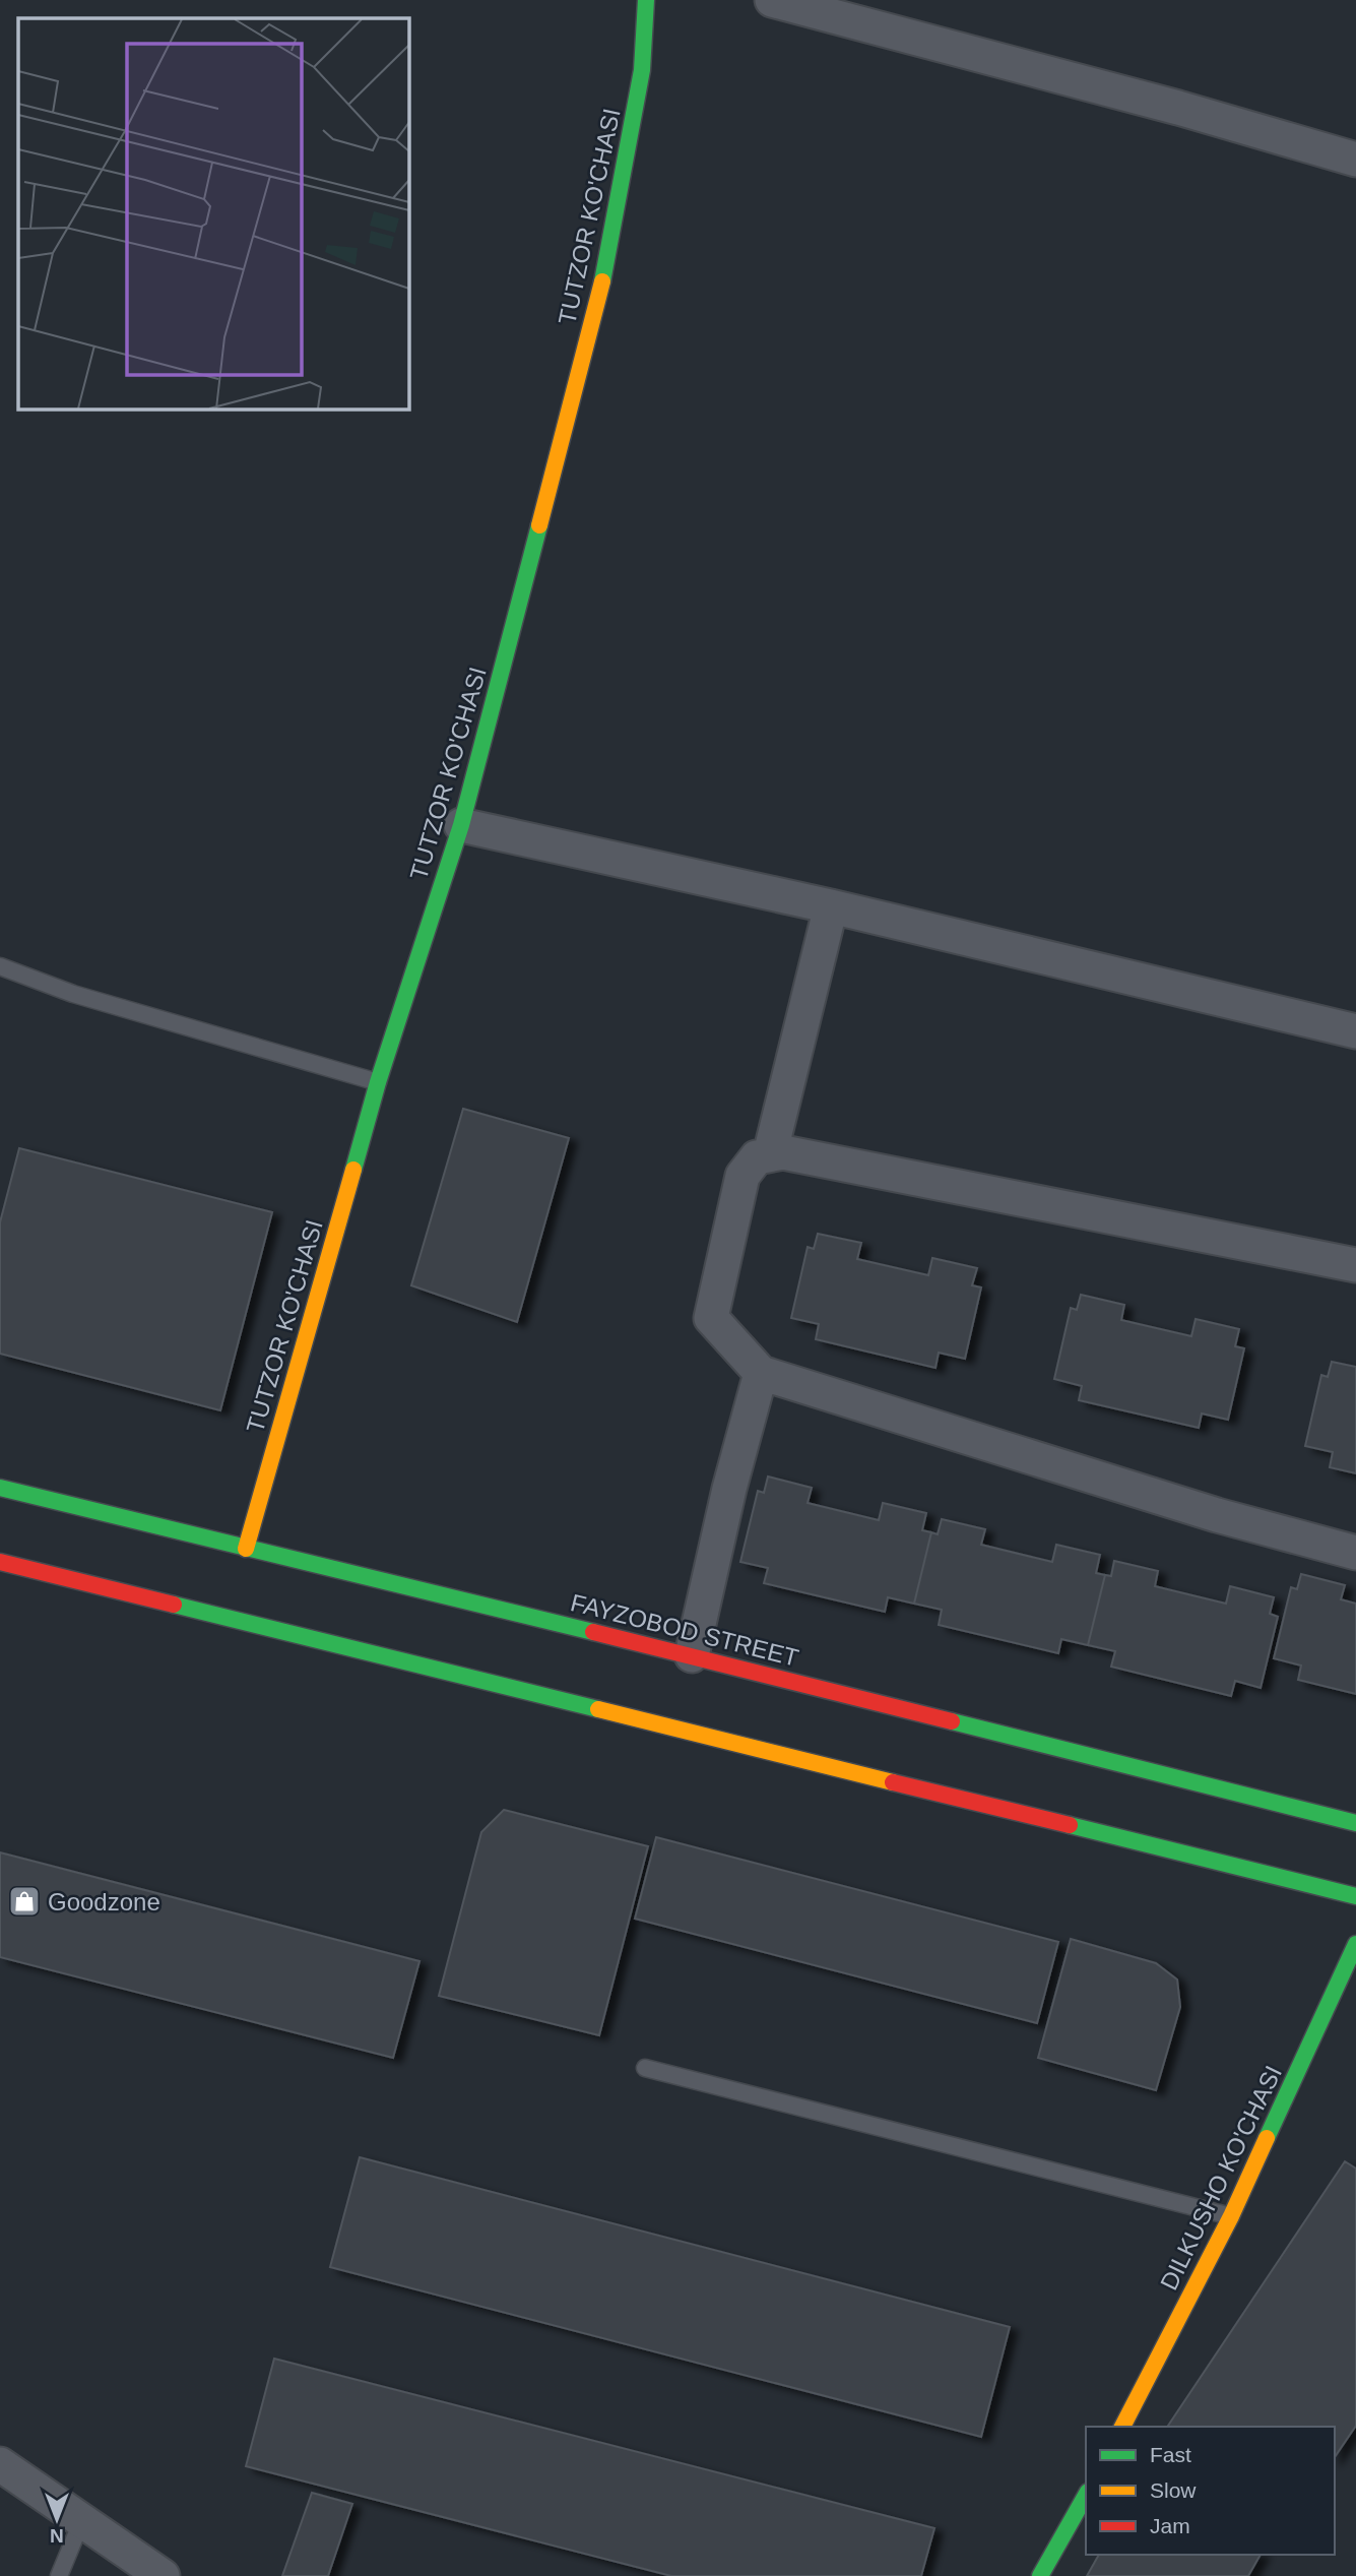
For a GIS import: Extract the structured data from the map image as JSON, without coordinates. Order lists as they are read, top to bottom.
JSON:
{
  "streets": {
    "main road": ["TUTZOR KO'CHASI", "FAYZOBOD STREET", "DILKUSHO KO'CHASI"]
  },
  "crossings": [
    ["TUTZOR KO'CHASI", "FAYZOBOD STREET"]
  ],
  "places": {
    "shop": ["Goodzone"]
  },
  "legend": ["Fast", "Slow", "Jam"],
  "north": "bottom"
}
